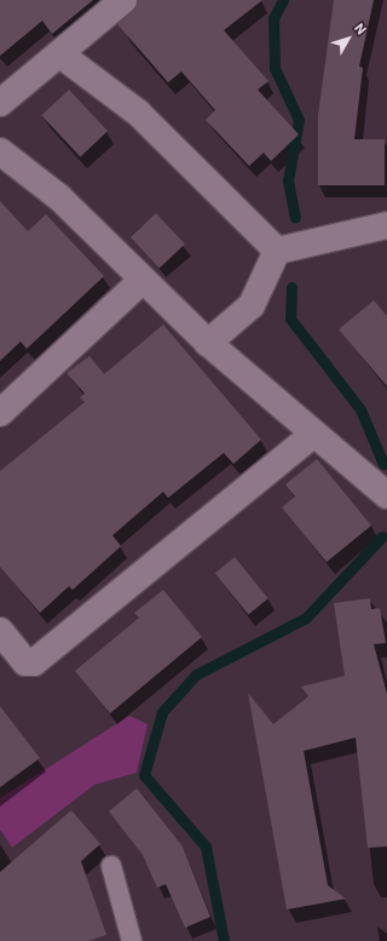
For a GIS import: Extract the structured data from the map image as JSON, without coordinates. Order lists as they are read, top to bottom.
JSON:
{
  "north": "top right"
}
